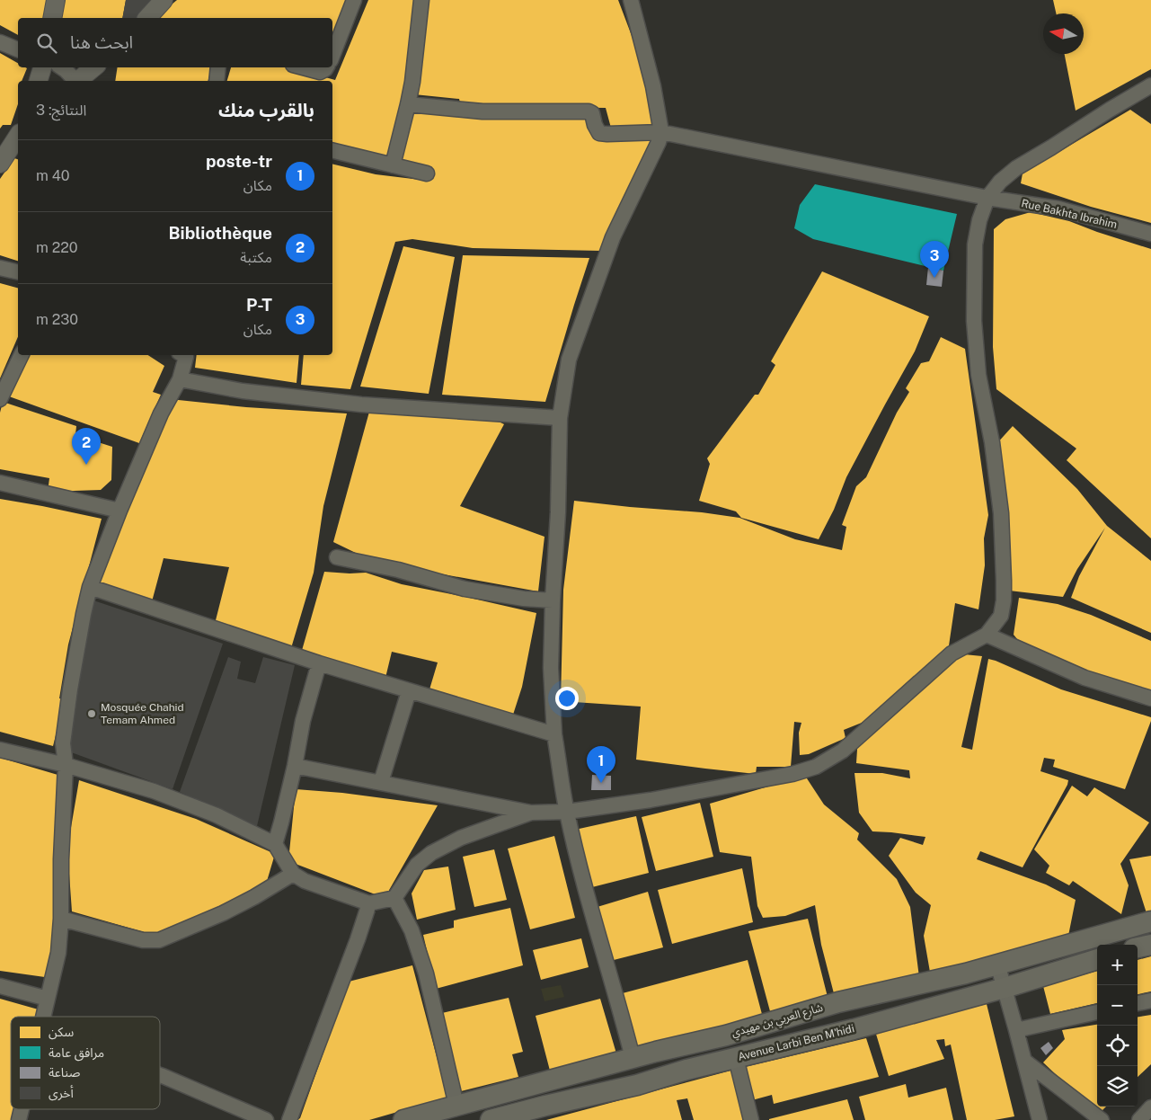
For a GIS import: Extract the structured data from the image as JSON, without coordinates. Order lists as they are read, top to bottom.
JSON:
{
  "streets": {
    "main road": ["شارع العربي بن مهيدي", "Avenue Larbi Ben M'hidi"],
    "street": ["Rue Bakhta Ibrahim"]
  },
  "places": ["Mosquée Chahid Temam Ahmed"],
  "legend": [
    "سكن",
    "مرافق عامة",
    "صناعة",
    "أخرى"
  ],
  "north": "left",
  "page": {
    "search": "ابحث هنا",
    "heading": ["بالقرب منك", "النتائج: 3"],
    "list": [
      {
        "mark": "1",
        "name": "poste-tr",
        "note": "مكان",
        "value": "40 m"
      },
      {
        "mark": "2",
        "name": "Bibliothèque",
        "note": "مكتبة",
        "value": "220 m"
      },
      {
        "mark": "3",
        "name": "P-T",
        "note": "مكان",
        "value": "230 m"
      }
    ],
    "pins": ["3", "2", "1"],
    "map_buttons": ["+", "−"]
  }
}
